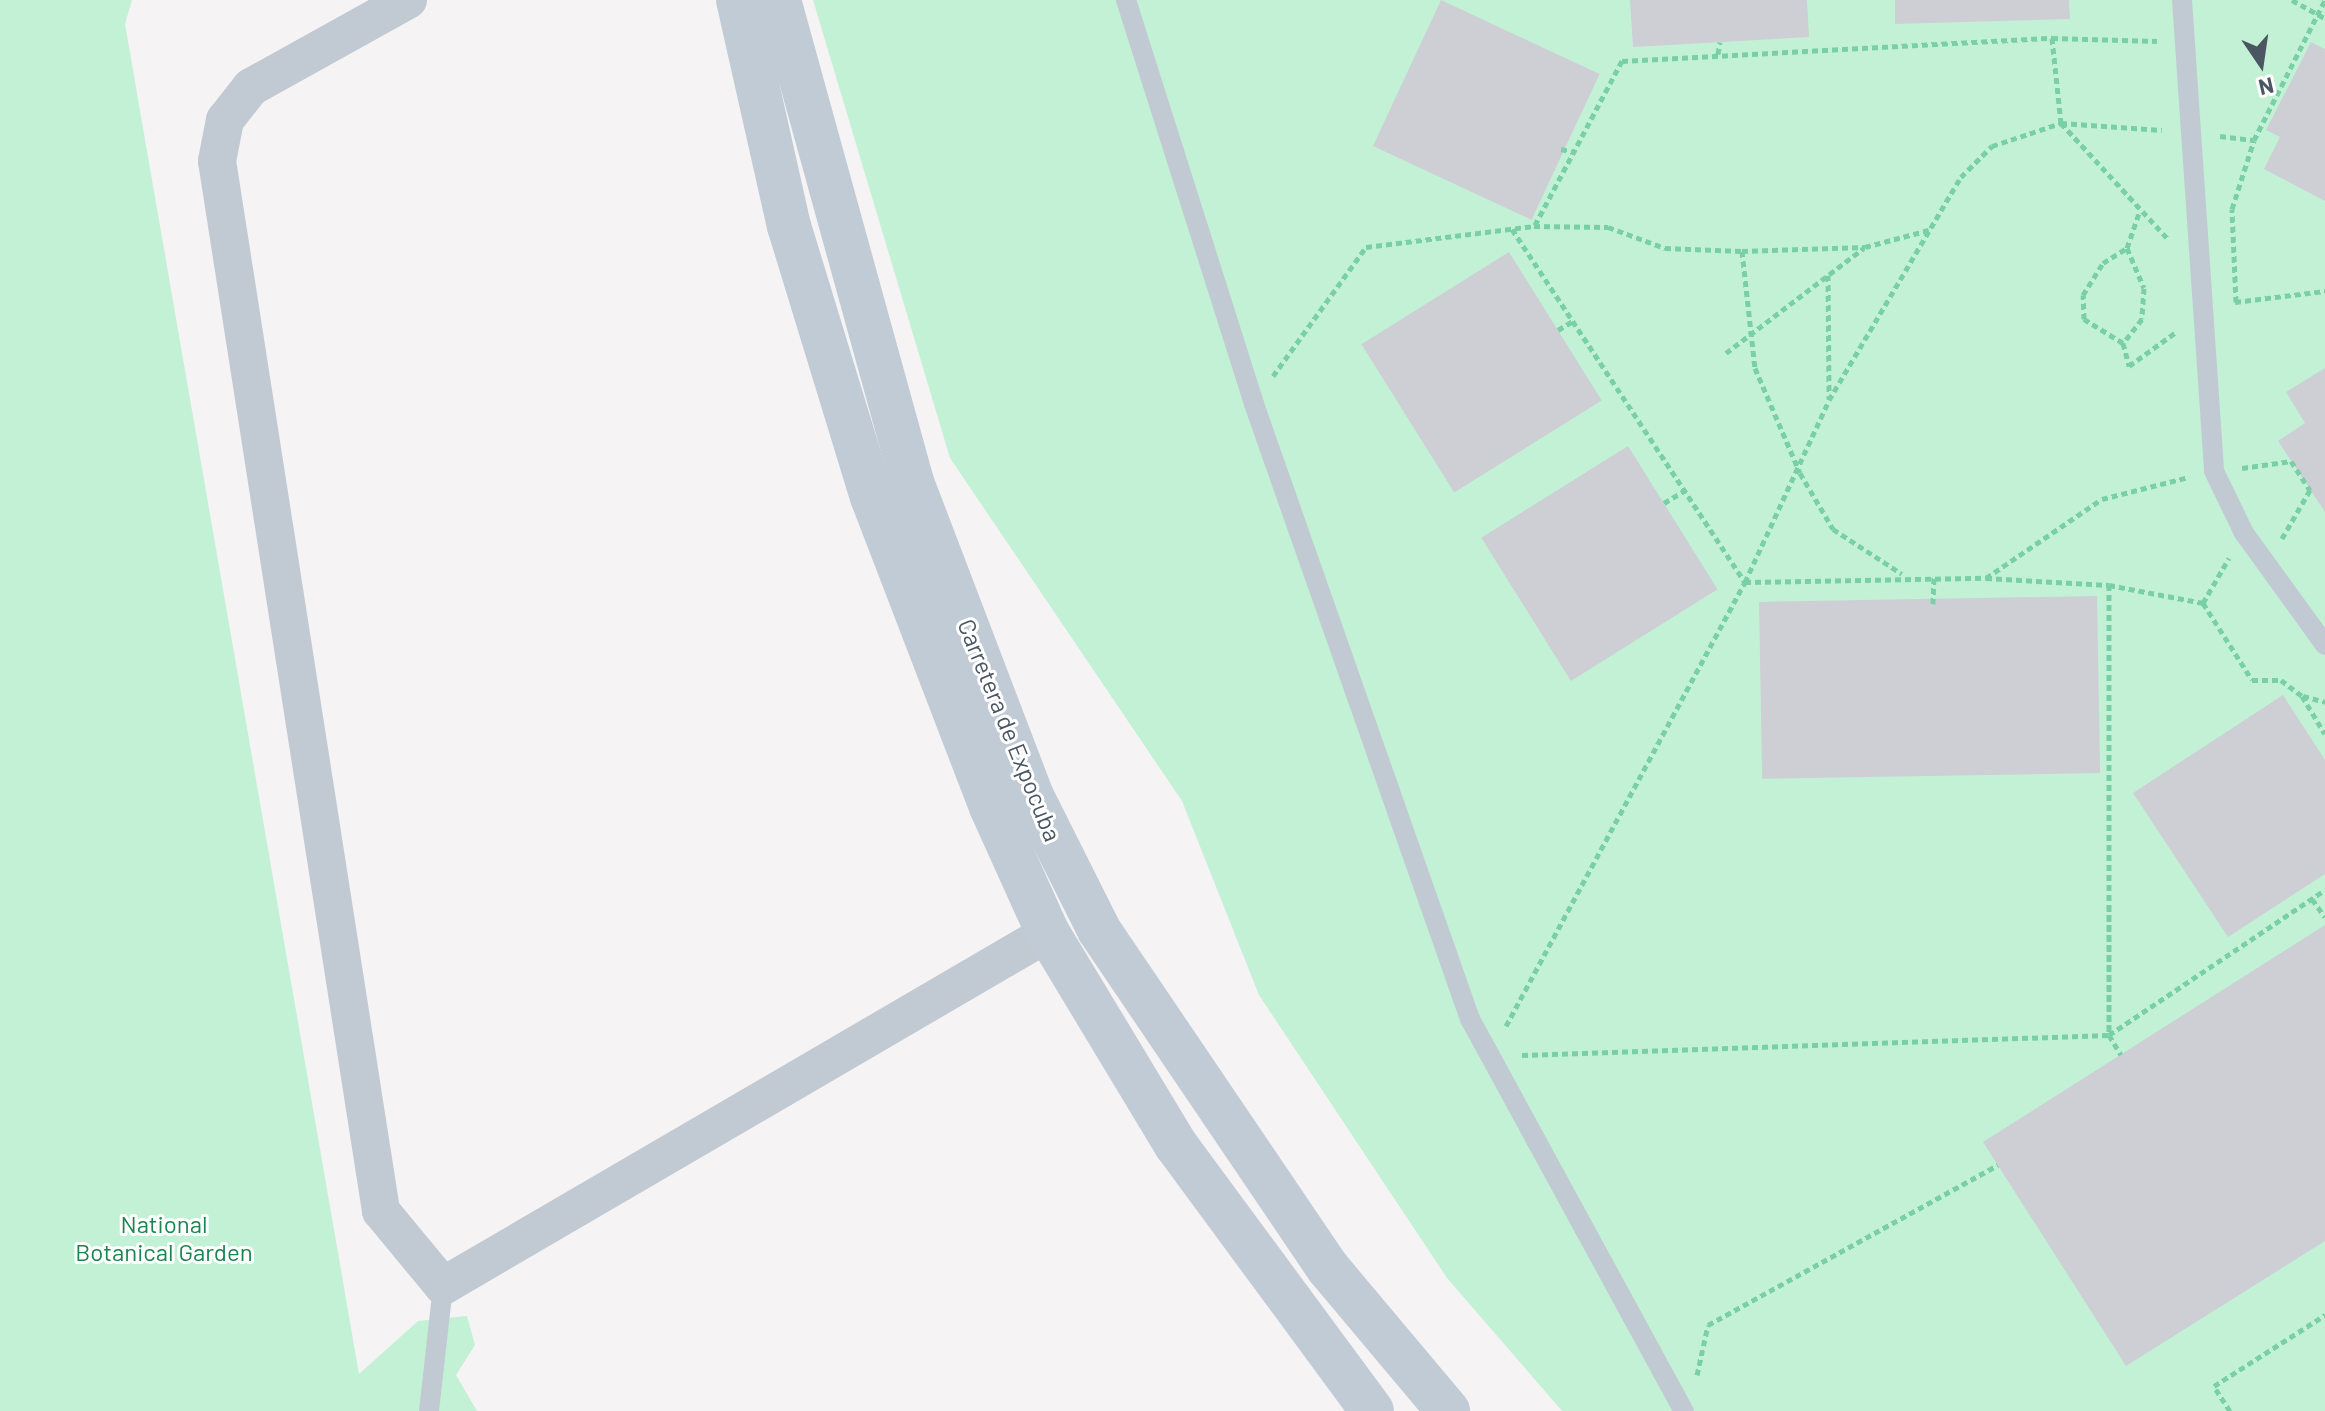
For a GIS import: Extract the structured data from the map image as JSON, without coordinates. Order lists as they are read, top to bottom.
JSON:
{
  "streets": {
    "main road": ["Carretera de Expocuba"]
  },
  "parks": ["National Botanical Garden"],
  "north": "bottom"
}
